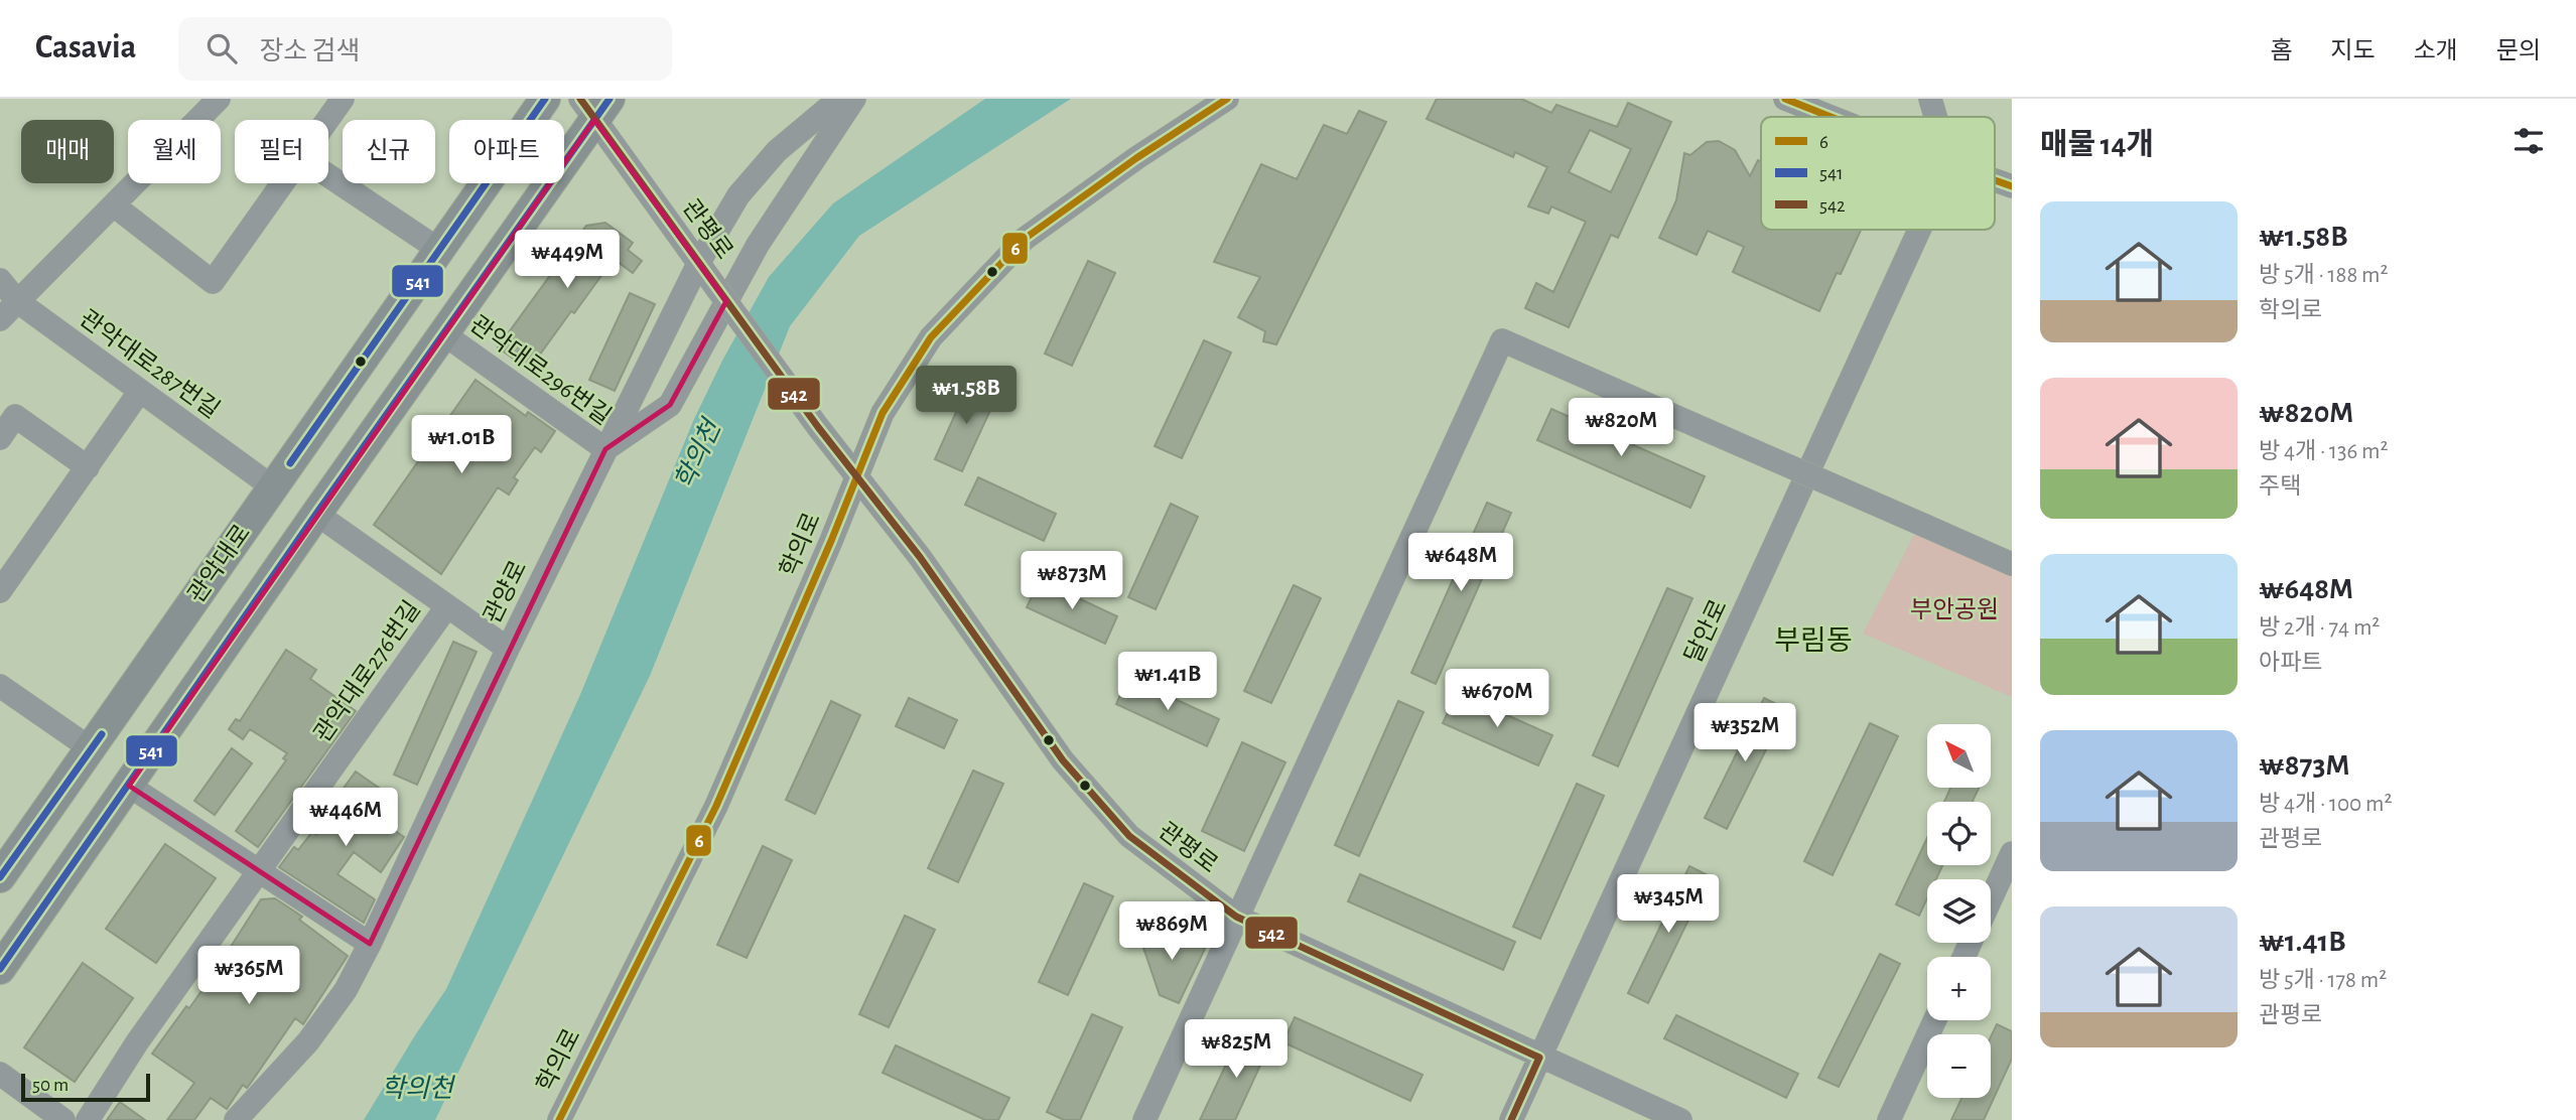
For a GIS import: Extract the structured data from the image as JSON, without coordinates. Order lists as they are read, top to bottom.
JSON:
{
  "streets": {
    "main road": ["관악대로"],
    "street": [
      "관평로",
      "관악대로287번길",
      "관악대로296번길",
      "학의로",
      "관양로",
      "달안로",
      "관악대로276번길"
    ]
  },
  "crossings": [
    ["관평로", "학의로"],
    ["관평로", "관악대로"],
    ["관평로", "관양로"],
    ["관평로", "달안로"],
    ["관악대로287번길", "관악대로"],
    ["관악대로296번길", "관악대로"],
    ["관악대로296번길", "관양로"]
  ],
  "districts": ["부림동"],
  "water": ["학의천"],
  "parks": ["부안공원"],
  "lines": ["transit line 6", "transit line 541", "transit line 542"],
  "legend": ["6", "541", "542"],
  "scale_bar": "50 m",
  "north": "top left",
  "page": {
    "header": "Casavia",
    "search": "장소 검색",
    "nav": [
      "홈",
      "지도",
      "소개",
      "문의"
    ],
    "heading": "매물 14개",
    "chip": [
      "매매",
      "월세",
      "필터",
      "신규",
      "아파트"
    ],
    "list": [
      {
        "name": "₩1.58B",
        "note": "방 5개 · 188 m² · 학의로"
      },
      {
        "name": "₩820M",
        "note": "방 4개 · 136 m² · 주택"
      },
      {
        "name": "₩648M",
        "note": "방 2개 · 74 m² · 아파트"
      },
      {
        "name": "₩873M",
        "note": "방 4개 · 100 m² · 관평로"
      },
      {
        "name": "₩1.41B",
        "note": "방 5개 · 178 m² · 관평로"
      }
    ],
    "price": [
      "₩449M",
      "₩1.58B",
      "₩820M",
      "₩1.01B",
      "₩648M",
      "₩873M",
      "₩1.41B",
      "₩670M",
      "₩352M",
      "₩446M",
      "₩345M",
      "₩869M",
      "₩365M",
      "₩825M"
    ],
    "map_buttons": ["+", "−"],
    "scale": "50 m"
  }
}
